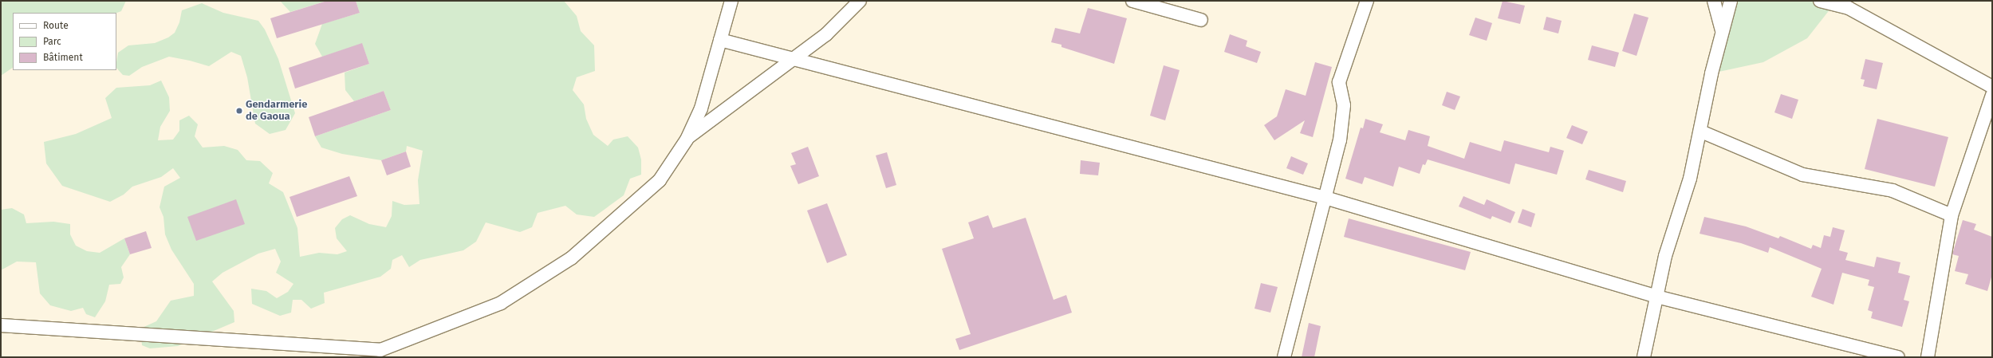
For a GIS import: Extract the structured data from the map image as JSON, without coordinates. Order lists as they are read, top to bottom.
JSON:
{
  "places": ["Gendarmerie de Gaoua"],
  "legend": ["Route", "Parc", "Bâtiment"]
}
